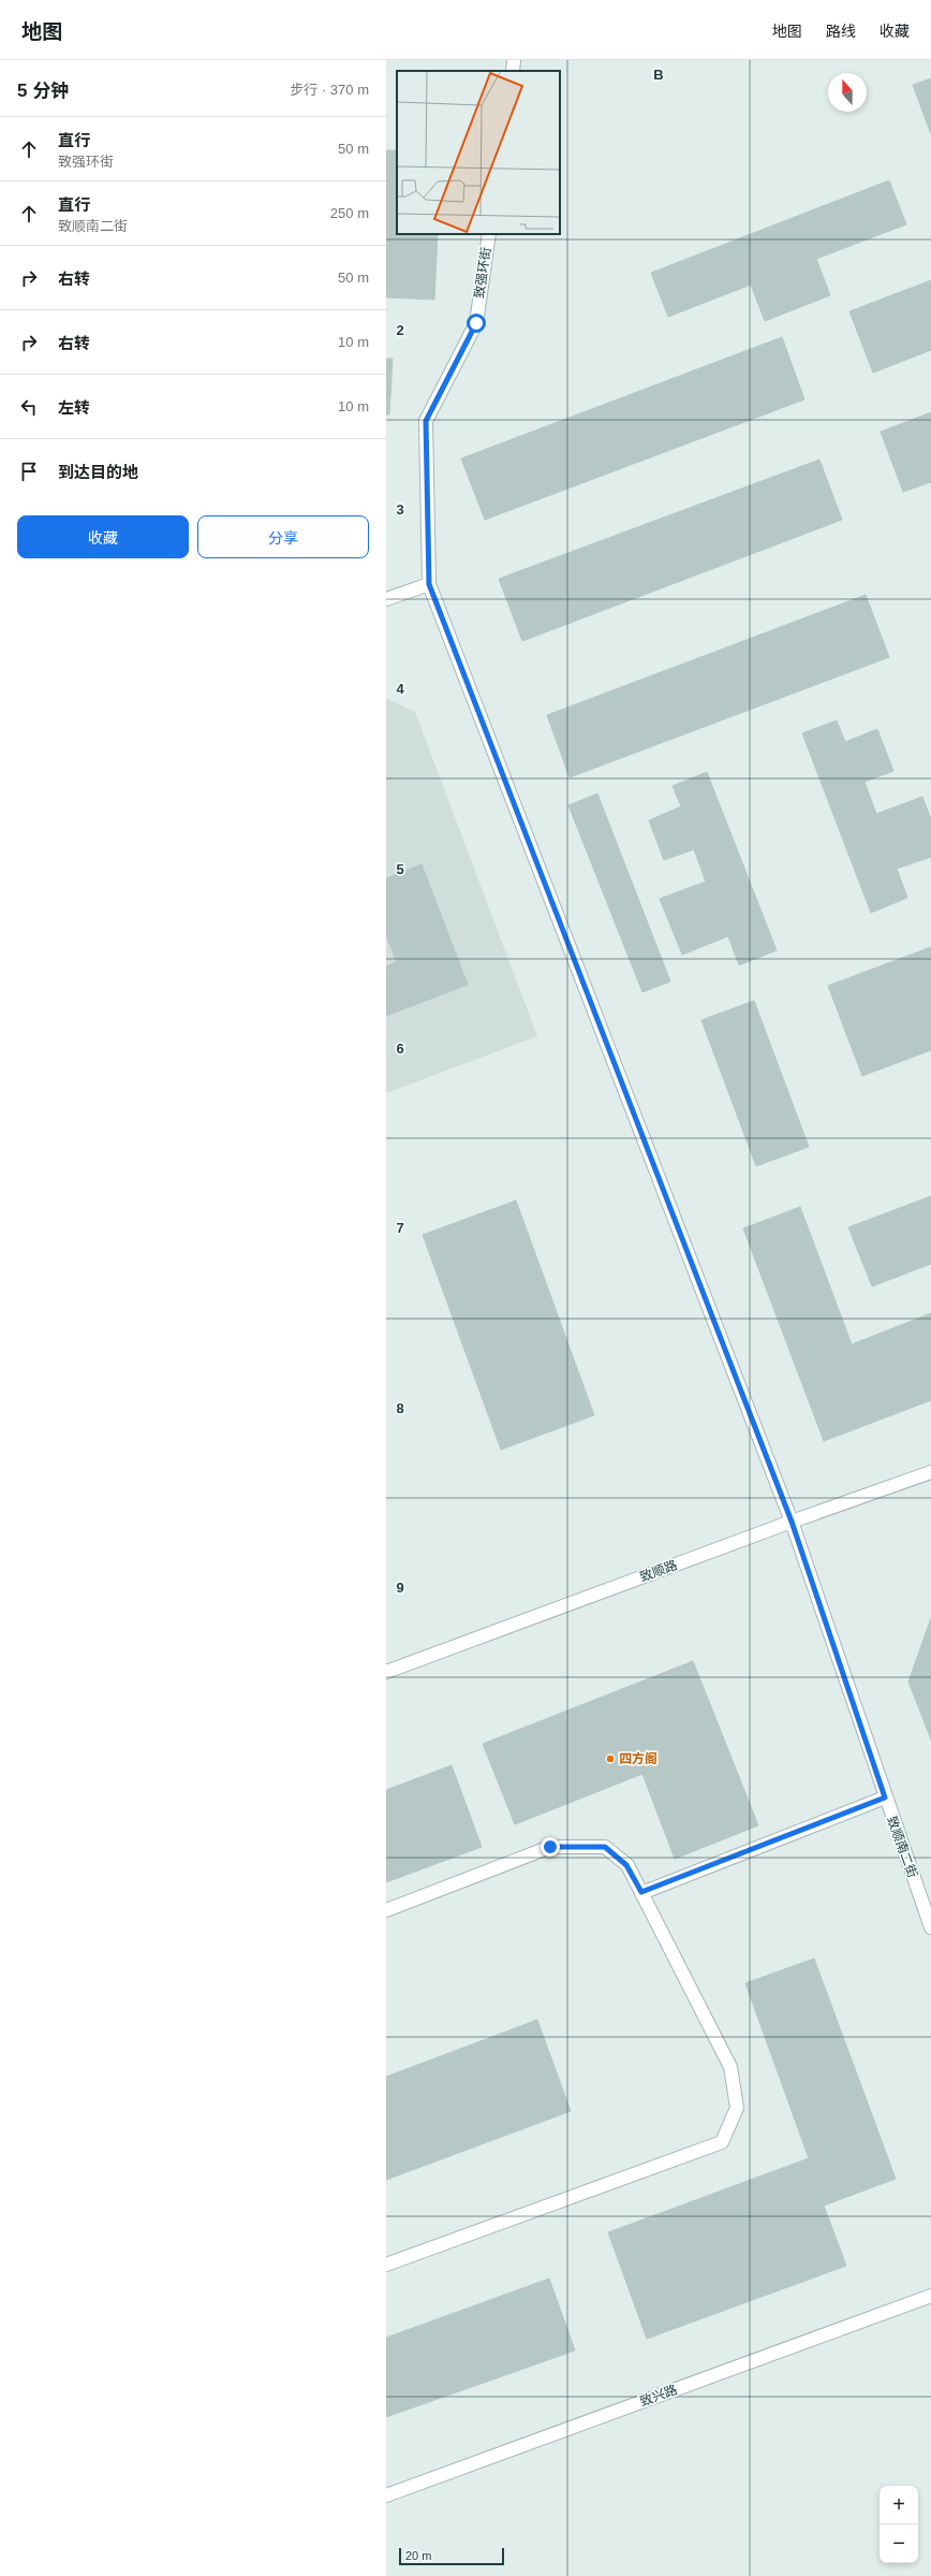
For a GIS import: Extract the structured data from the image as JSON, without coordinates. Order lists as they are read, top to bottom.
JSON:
{
  "streets": {
    "street": [
      "致强环街",
      "致顺路",
      "致顺南二街",
      "致兴路"
    ]
  },
  "crossings": [
    ["致强环街", "致顺南二街"],
    ["致顺路", "致顺南二街"]
  ],
  "places": ["四方阁"],
  "scale_bar": "20 m",
  "north": "top",
  "page": {
    "header": "地图",
    "nav": ["地图", "路线", "收藏"],
    "heading": ["5 分钟", "步行 · 370 m"],
    "list": [
      ["直行", "致强环街", "50 m"],
      ["直行", "致顺南二街", "250 m"],
      ["右转", "50 m"],
      ["右转", "10 m"],
      ["左转", "10 m"],
      "到达目的地"
    ],
    "buttons": ["收藏", "分享"],
    "map_buttons": ["+", "−"],
    "scale": "20 m"
  },
  "grid": {
    "columns": ["B"],
    "rows": [
      "2",
      "3",
      "4",
      "5",
      "6",
      "7",
      "8",
      "9"
    ]
  }
}
